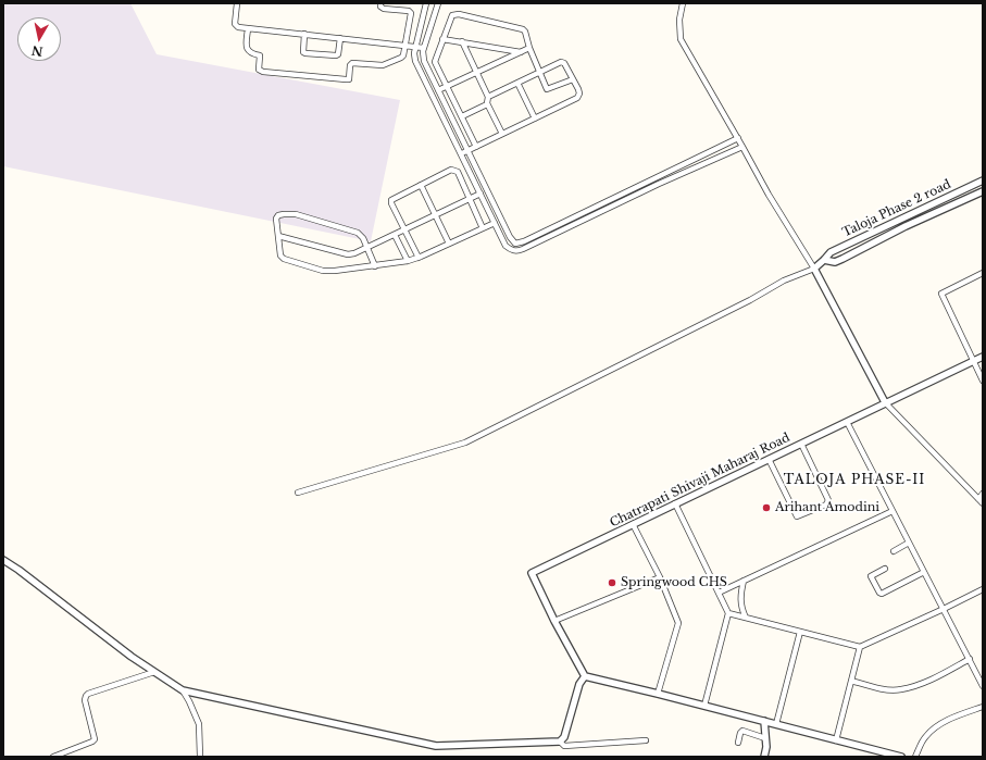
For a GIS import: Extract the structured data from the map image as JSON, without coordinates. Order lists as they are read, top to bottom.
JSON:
{
  "streets": {
    "street": ["Taloja Phase 2 road", "Chatrapati Shivaji Maharaj Road"]
  },
  "districts": ["TALOJA PHASE-II"],
  "places": ["Arihant Amodini", "Springwood CHS"],
  "north": "bottom"
}
